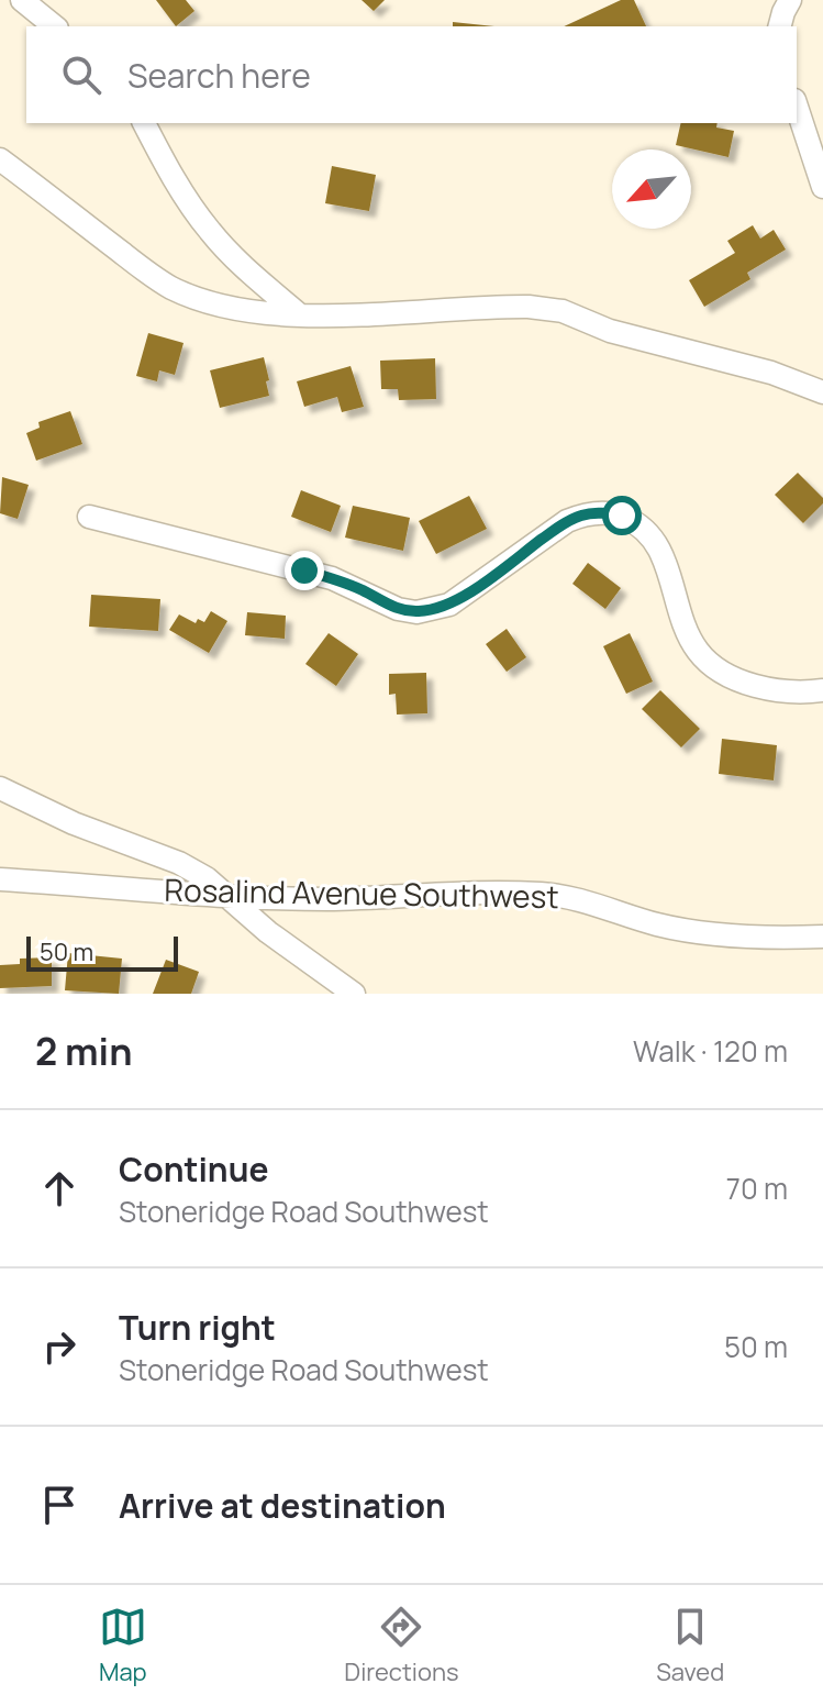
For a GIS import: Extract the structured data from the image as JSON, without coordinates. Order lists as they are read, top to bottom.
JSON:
{
  "streets": {
    "street": ["Rosalind Avenue Southwest"]
  },
  "scale_bar": "50 m",
  "north": "bottom left",
  "page": {
    "search": "Search here",
    "scale": "50 m",
    "heading": ["2 min", "Walk · 120 m"],
    "list": [
      ["Continue", "Stoneridge Road Southwest", "70 m"],
      ["Turn right", "Stoneridge Road Southwest", "50 m"],
      "Arrive at destination"
    ],
    "nav": ["Map", "Directions", "Saved"]
  }
}
